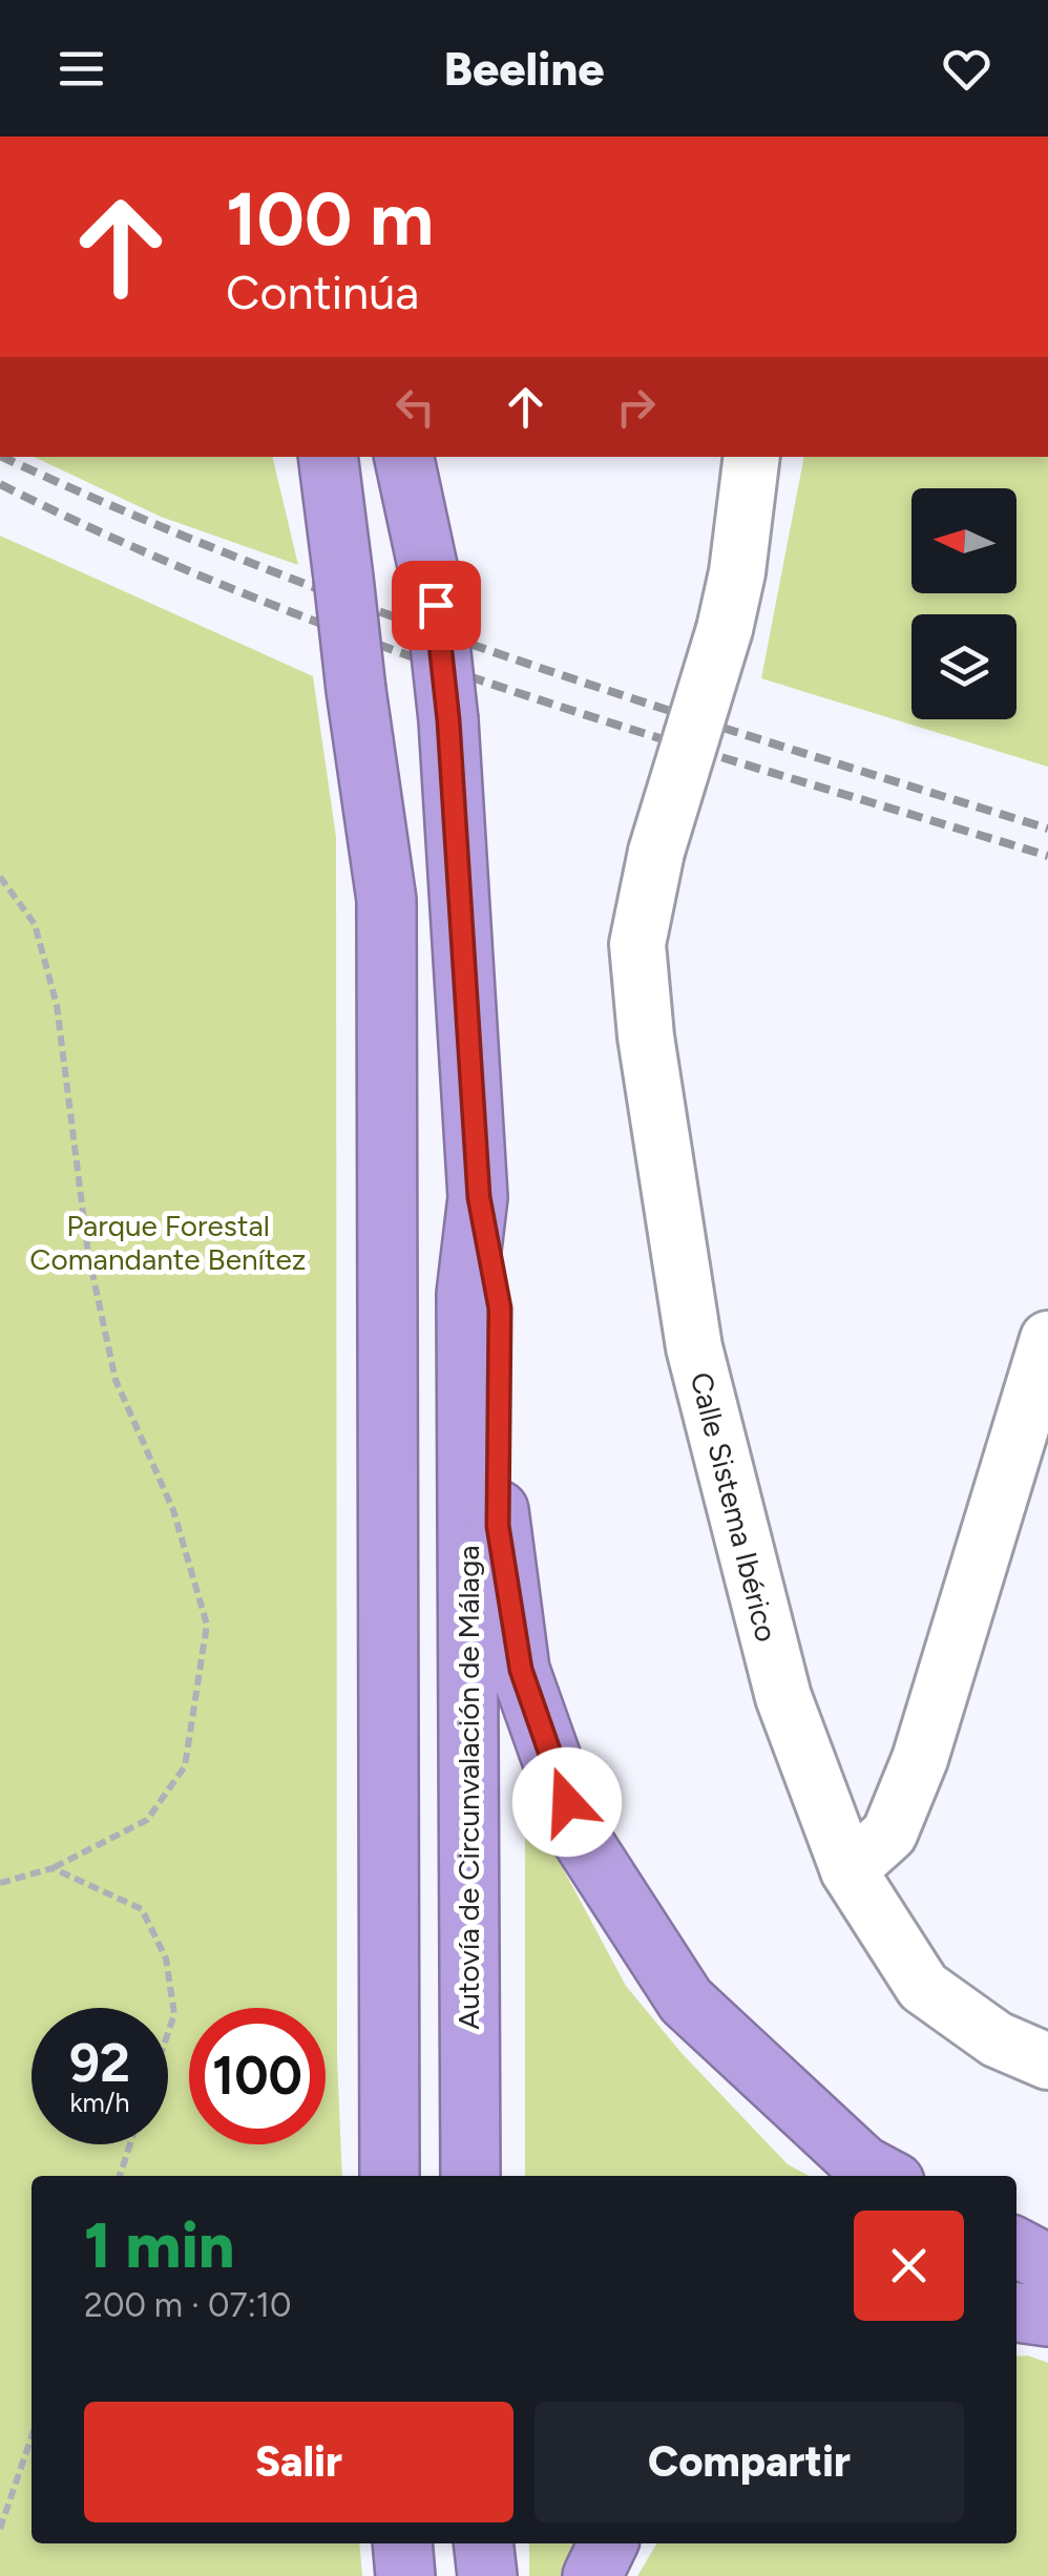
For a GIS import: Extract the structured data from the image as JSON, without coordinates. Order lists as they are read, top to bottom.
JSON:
{
  "streets": {
    "highway": ["Autovía de Circunvalación de Málaga"],
    "street": ["Calle Sistema Ibérico"]
  },
  "parks": ["Parque Forestal Comandante Benítez"],
  "north": "left",
  "page": {
    "header": "Beeline",
    "turn": ["100 m", "Continúa"],
    "speed": "92 km/h",
    "limit": "100",
    "heading": ["1 min", "200 m · 07:10"],
    "buttons": ["Salir", "Compartir"]
  }
}
